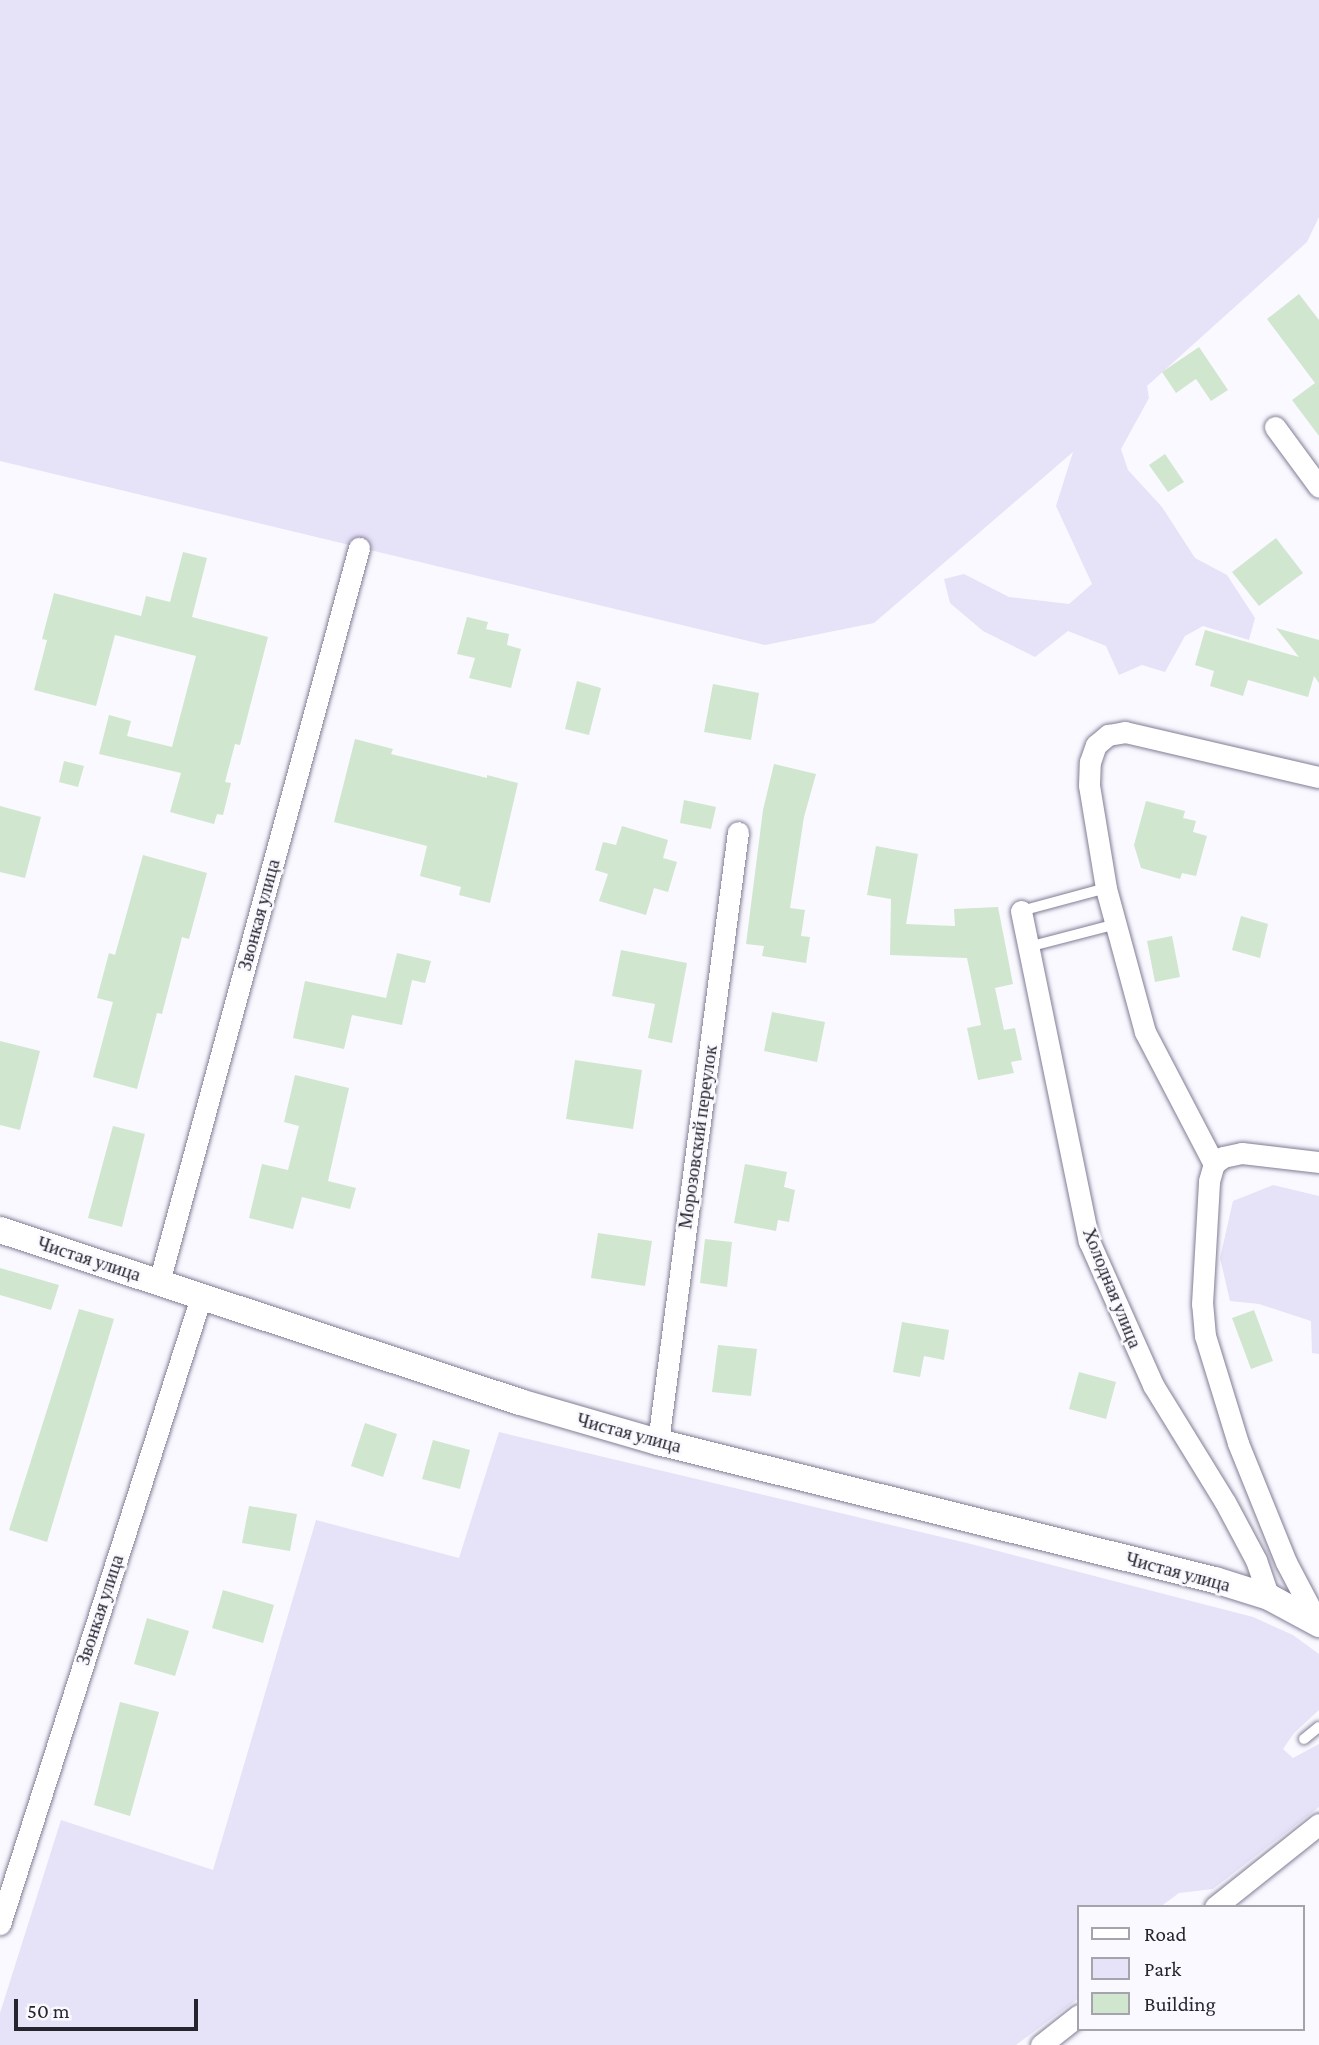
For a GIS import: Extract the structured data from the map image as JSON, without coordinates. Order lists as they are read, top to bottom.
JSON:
{
  "streets": {
    "street": [
      "Звонкая улица",
      "Морозовский переулок",
      "Чистая улица",
      "Холодная улица"
    ]
  },
  "crossings": [
    ["Звонкая улица", "Чистая улица"],
    ["Морозовский переулок", "Чистая улица"],
    ["Чистая улица", "Холодная улица"]
  ],
  "legend": ["Road", "Park", "Building"],
  "scale_bar": "50 m"
}
